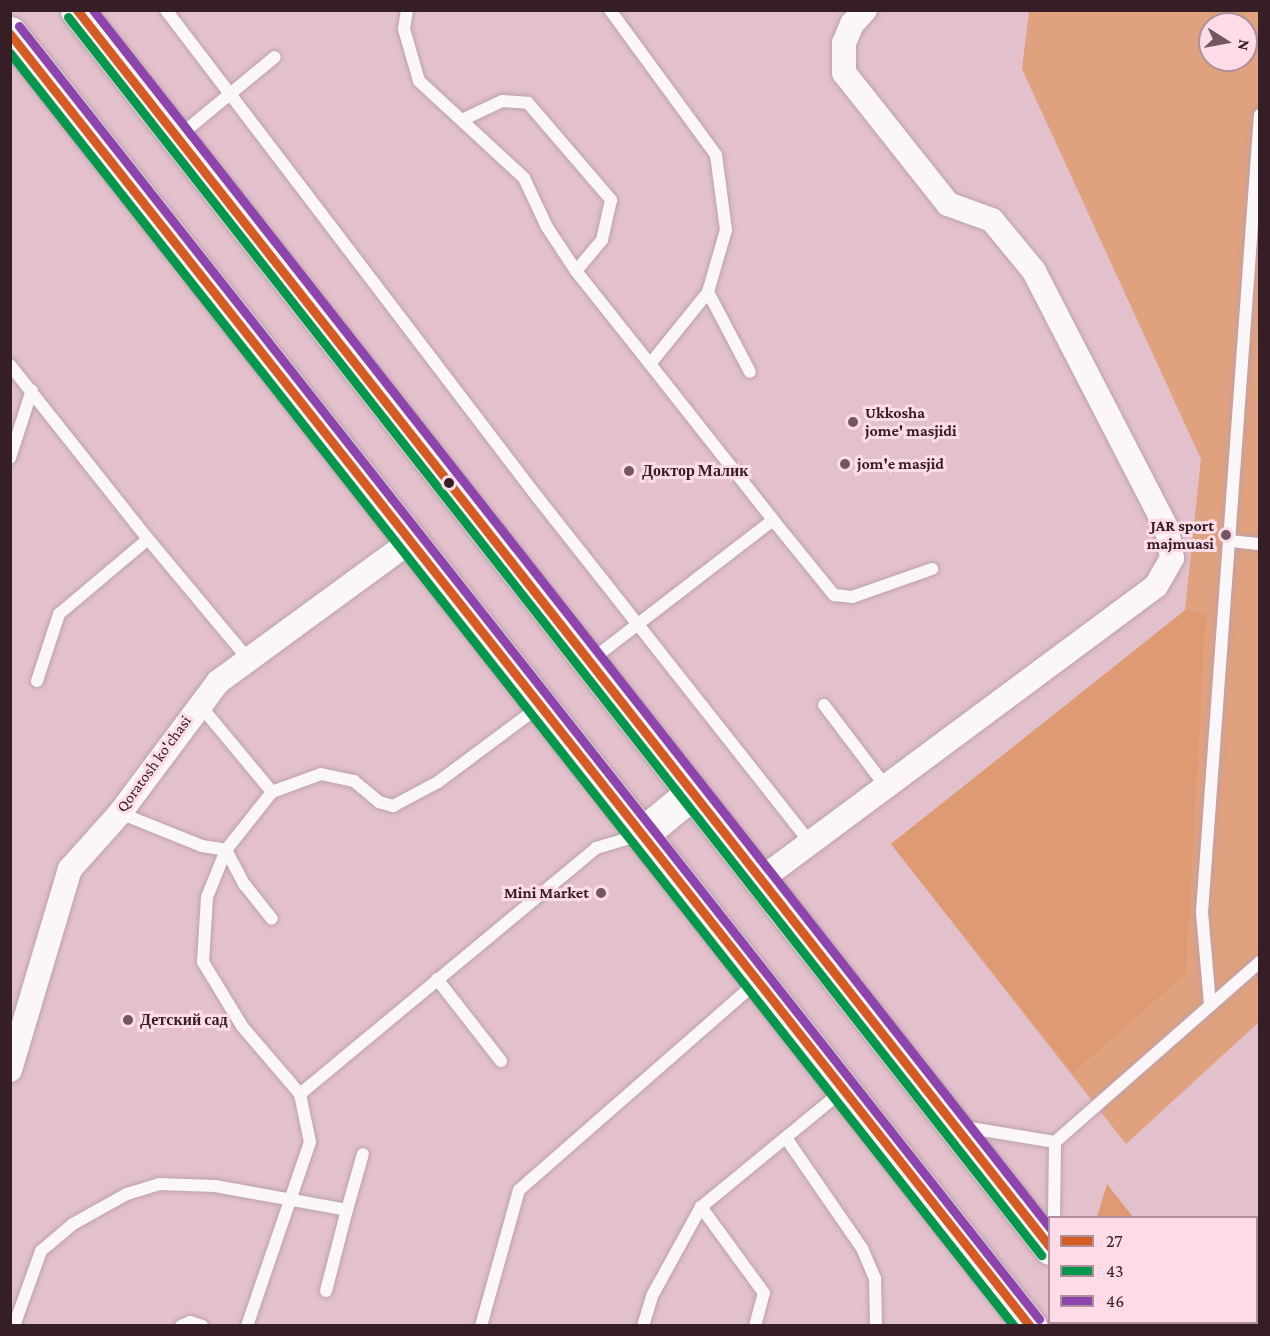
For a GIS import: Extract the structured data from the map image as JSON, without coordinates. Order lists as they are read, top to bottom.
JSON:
{
  "streets": {
    "street": ["Qoratosh ko'chasi"]
  },
  "places": [
    "Ukkosha jome' masjidi",
    "jom'e masjid",
    "Доктор Малик",
    "JAR sport majmuasi",
    "Mini Market",
    "Детский сад"
  ],
  "lines": ["transit line 27", "transit line 46", "transit line 43"],
  "legend": ["27", "43", "46"],
  "north": "right"
}
